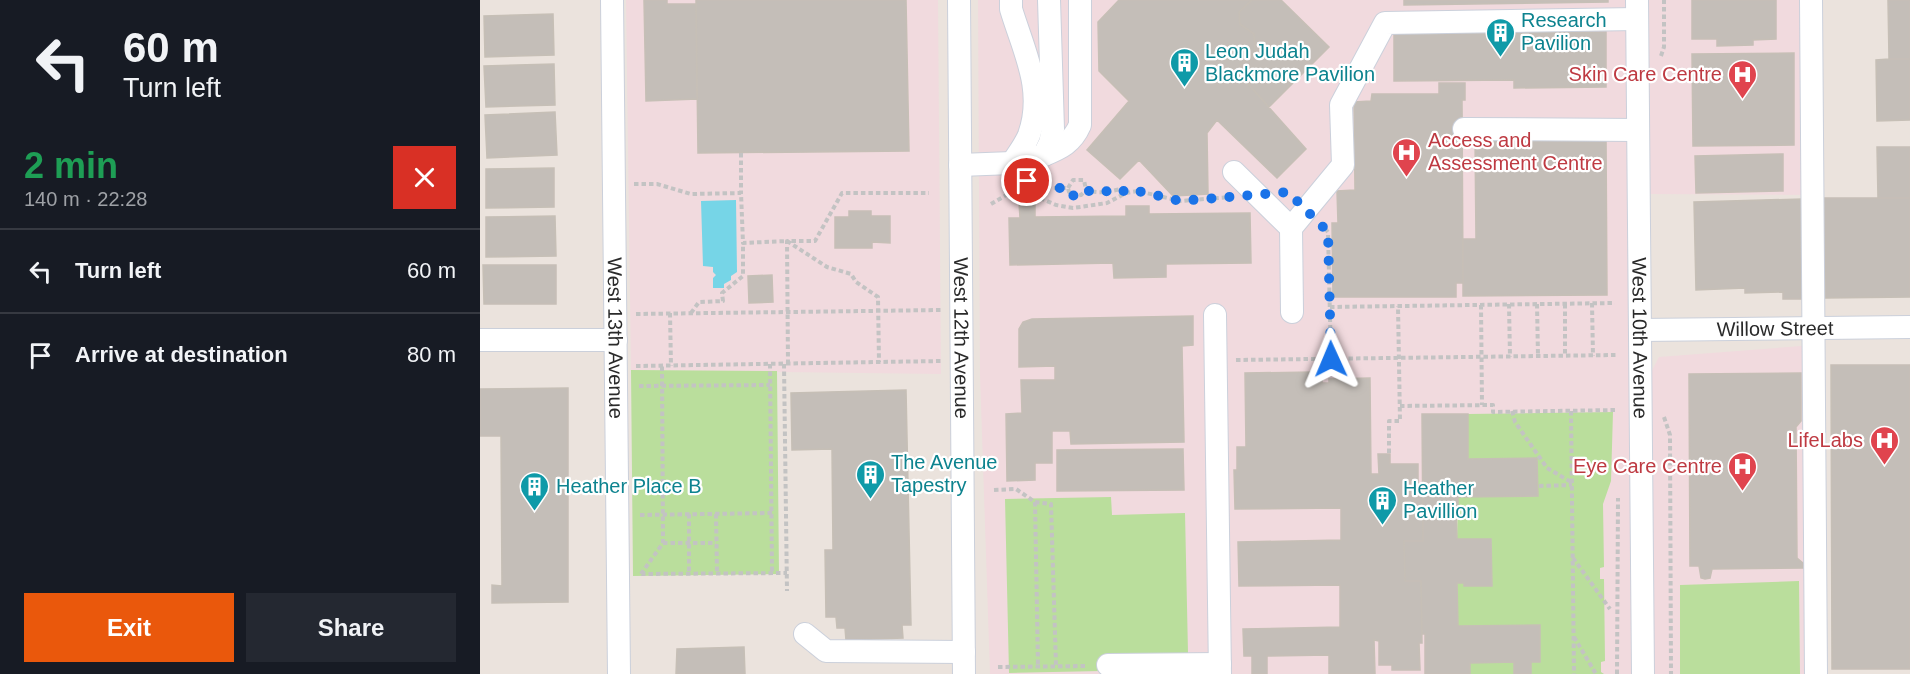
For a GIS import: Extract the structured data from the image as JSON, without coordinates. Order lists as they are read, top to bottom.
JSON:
{
  "streets": {
    "street": [
      "Willow Street",
      "West 13th Avenue",
      "West 12th Avenue",
      "West 10th Avenue"
    ]
  },
  "crossings": [
    ["Willow Street", "West 10th Avenue"]
  ],
  "places": {
    "building": [
      "Research Pavilion",
      "Leon Judah Blackmore Pavilion",
      "The Avenue Tapestry",
      "Heather Place B",
      "Heather Pavillion"
    ],
    "hospital": [
      "Skin Care Centre",
      "Access and Assessment Centre",
      "LifeLabs",
      "Eye Care Centre"
    ]
  },
  "page": {
    "turn": ["60 m", "Turn left"],
    "heading": ["2 min", "140 m · 22:28"],
    "list": [
      {
        "name": "Turn left",
        "value": "60 m"
      },
      {
        "name": "Arrive at destination",
        "value": "80 m"
      }
    ],
    "buttons": ["Exit", "Share"]
  }
}
